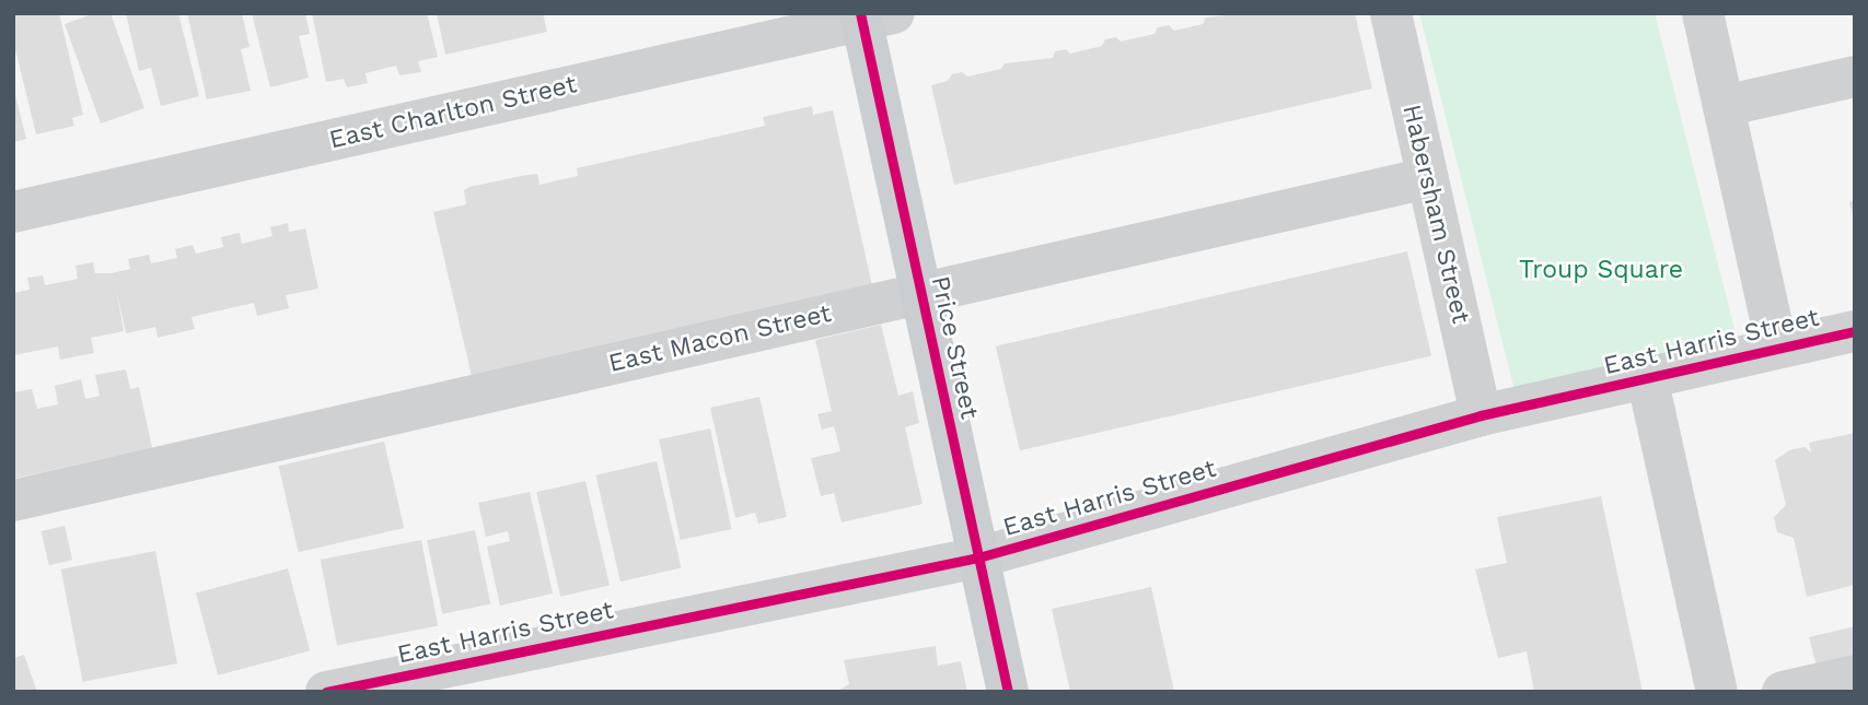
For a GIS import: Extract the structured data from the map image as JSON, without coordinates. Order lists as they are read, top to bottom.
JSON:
{
  "streets": {
    "main road": ["Price Street"],
    "street": [
      "East Charlton Street",
      "Habersham Street",
      "East Macon Street",
      "East Harris Street"
    ]
  },
  "crossings": [
    ["East Charlton Street", "Price Street"],
    ["Habersham Street", "East Macon Street"],
    ["Habersham Street", "East Harris Street"],
    ["East Macon Street", "Price Street"],
    ["East Harris Street", "Price Street"]
  ],
  "parks": ["Troup Square"]
}
